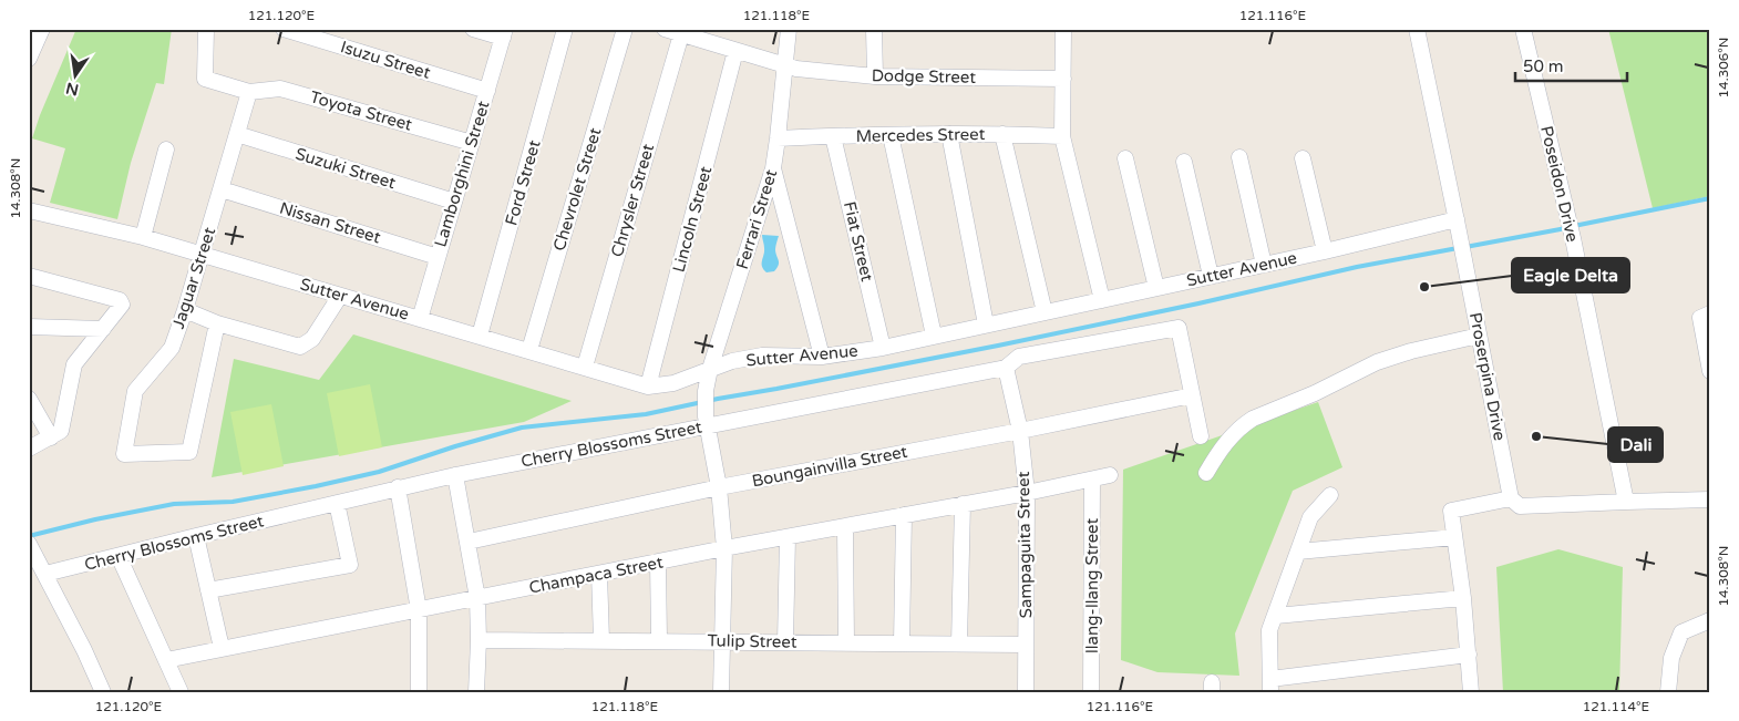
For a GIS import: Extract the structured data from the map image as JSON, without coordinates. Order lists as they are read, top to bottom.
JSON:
{
  "streets": {
    "street": [
      "Isuzu Street",
      "Dodge Street",
      "Toyota Street",
      "Mercedes Street",
      "Suzuki Street",
      "Lamborghini Street",
      "Ford Street",
      "Poseidon Drive",
      "Chevrolet Street",
      "Chrysler Street",
      "Lincoln Street",
      "Ferrari Street",
      "Nissan Street",
      "Fiat Street",
      "Sutter Avenue",
      "Jaguar Street",
      "Proserpina Drive",
      "Cherry Blossoms Street",
      "Boungainvilla Street",
      "Sampaguita Street",
      "Champaca Street",
      "Ilang-Ilang Street",
      "Tulip Street"
    ]
  },
  "crossings": [
    ["Isuzu Street", "Lamborghini Street"],
    ["Dodge Street", "Chrysler Street"],
    ["Dodge Street", "Lincoln Street"],
    ["Dodge Street", "Ferrari Street"],
    ["Toyota Street", "Lamborghini Street"],
    ["Toyota Street", "Jaguar Street"],
    ["Mercedes Street", "Ferrari Street"],
    ["Mercedes Street", "Fiat Street"],
    ["Suzuki Street", "Lamborghini Street"],
    ["Suzuki Street", "Jaguar Street"],
    ["Lamborghini Street", "Nissan Street"],
    ["Lamborghini Street", "Sutter Avenue"],
    ["Ford Street", "Sutter Avenue"],
    ["Chevrolet Street", "Sutter Avenue"],
    ["Chrysler Street", "Sutter Avenue"],
    ["Lincoln Street", "Sutter Avenue"],
    ["Ferrari Street", "Sutter Avenue"],
    ["Ferrari Street", "Cherry Blossoms Street"],
    ["Ferrari Street", "Boungainvilla Street"],
    ["Ferrari Street", "Champaca Street"],
    ["Ferrari Street", "Tulip Street"],
    ["Nissan Street", "Jaguar Street"],
    ["Fiat Street", "Sutter Avenue"],
    ["Sutter Avenue", "Jaguar Street"],
    ["Sutter Avenue", "Proserpina Drive"],
    ["Cherry Blossoms Street", "Boungainvilla Street"],
    ["Cherry Blossoms Street", "Sampaguita Street"],
    ["Boungainvilla Street", "Sampaguita Street"],
    ["Sampaguita Street", "Champaca Street"],
    ["Sampaguita Street", "Tulip Street"],
    ["Champaca Street", "Ilang-Ilang Street"]
  ],
  "places": ["Eagle Delta", "Dali"],
  "scale_bar": "50 m",
  "north": "bottom",
  "coordinates": [
    "121.120°E",
    "121.118°E",
    "121.116°E",
    "14.306°N",
    "14.308°N",
    "121.114°E"
  ]
}
